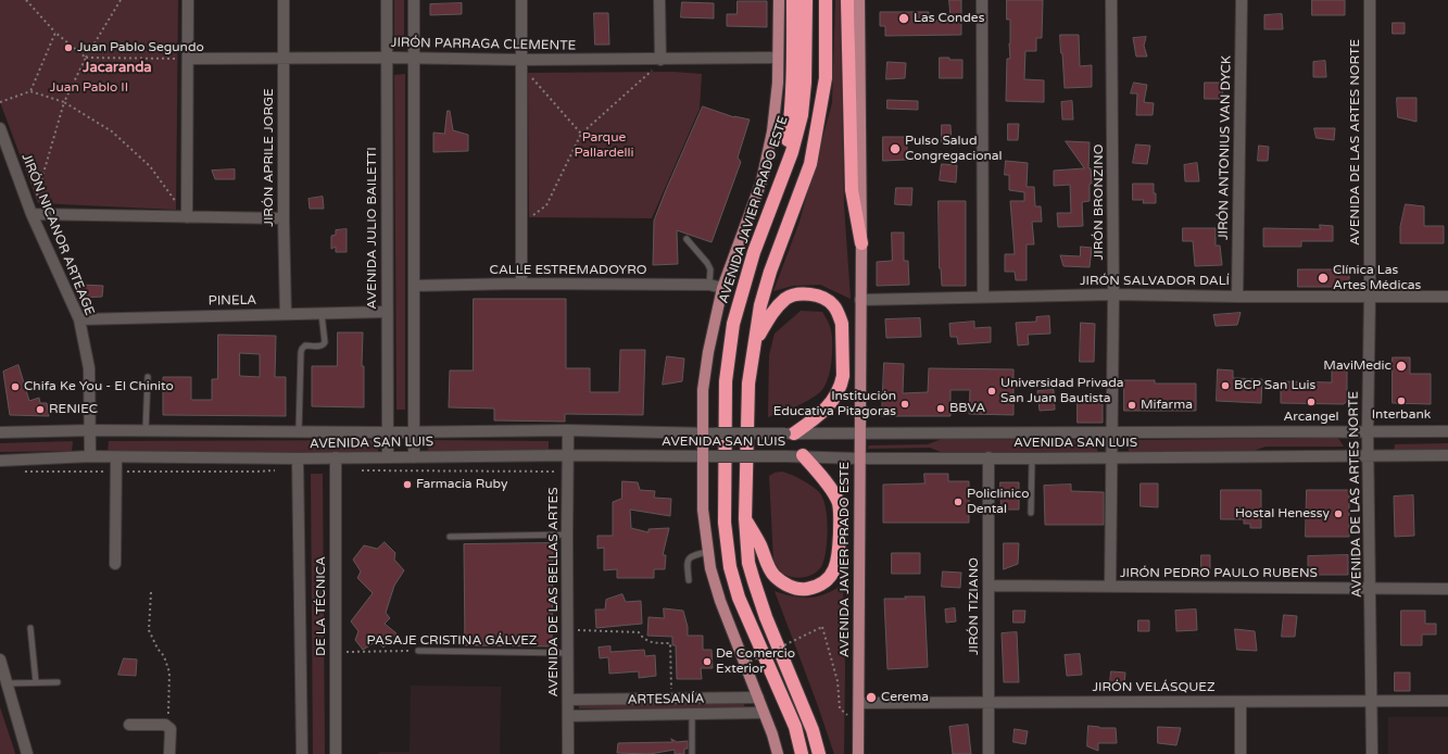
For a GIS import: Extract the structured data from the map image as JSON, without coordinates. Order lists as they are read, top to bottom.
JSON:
{
  "streets": {
    "highway": ["AVENIDA JAVIER PRADO ESTE"],
    "street": [
      "JIRÓN PARRAGA CLEMENTE",
      "AVENIDA DE LAS ARTES NORTE",
      "JIRÓN ANTONIUS VAN DYCK",
      "JIRÓN APRILE JORGE",
      "JIRÓN BRONZINO",
      "AVENIDA JULIO BAILETTI",
      "JIRÓN NICANOR ARTEAGE",
      "CALLE ESTREMADOYRO",
      "JIRÓN SALVADOR DALÍ",
      "PINELA",
      "AVENIDA SAN LUIS",
      "JIRÓN PEDRO PAULO RUBENS",
      "AVENIDA DE LAS BELLAS ARTES",
      "DE LA TÉCNICA",
      "JIRÓN TIZIANO",
      "JIRÓN VELÁSQUEZ",
      "ARTESANÍA"
    ],
    "lane": ["PASAJE CRISTINA GÁLVEZ"]
  },
  "crossings": [
    ["JIRÓN PARRAGA CLEMENTE", "JIRÓN APRILE JORGE"],
    ["JIRÓN PARRAGA CLEMENTE", "AVENIDA JAVIER PRADO ESTE"],
    ["JIRÓN PARRAGA CLEMENTE", "AVENIDA JULIO BAILETTI"],
    ["AVENIDA DE LAS ARTES NORTE", "JIRÓN SALVADOR DALÍ"],
    ["AVENIDA DE LAS ARTES NORTE", "AVENIDA SAN LUIS"],
    ["AVENIDA DE LAS ARTES NORTE", "JIRÓN PEDRO PAULO RUBENS"],
    ["AVENIDA DE LAS ARTES NORTE", "JIRÓN VELÁSQUEZ"],
    ["JIRÓN ANTONIUS VAN DYCK", "JIRÓN SALVADOR DALÍ"],
    ["JIRÓN APRILE JORGE", "PINELA"],
    ["JIRÓN BRONZINO", "JIRÓN SALVADOR DALÍ"],
    ["JIRÓN BRONZINO", "AVENIDA SAN LUIS"],
    ["JIRÓN BRONZINO", "JIRÓN PEDRO PAULO RUBENS"],
    ["AVENIDA JAVIER PRADO ESTE", "CALLE ESTREMADOYRO"],
    ["AVENIDA JAVIER PRADO ESTE", "JIRÓN SALVADOR DALÍ"],
    ["AVENIDA JAVIER PRADO ESTE", "AVENIDA SAN LUIS"],
    ["AVENIDA JAVIER PRADO ESTE", "JIRÓN VELÁSQUEZ"],
    ["AVENIDA JAVIER PRADO ESTE", "ARTESANÍA"],
    ["AVENIDA JULIO BAILETTI", "PINELA"],
    ["AVENIDA JULIO BAILETTI", "AVENIDA SAN LUIS"],
    ["JIRÓN NICANOR ARTEAGE", "PINELA"],
    ["JIRÓN NICANOR ARTEAGE", "AVENIDA SAN LUIS"],
    ["AVENIDA SAN LUIS", "AVENIDA DE LAS BELLAS ARTES"],
    ["AVENIDA SAN LUIS", "DE LA TÉCNICA"],
    ["AVENIDA SAN LUIS", "JIRÓN TIZIANO"],
    ["JIRÓN PEDRO PAULO RUBENS", "JIRÓN TIZIANO"],
    ["AVENIDA DE LAS BELLAS ARTES", "PASAJE CRISTINA GÁLVEZ"],
    ["AVENIDA DE LAS BELLAS ARTES", "ARTESANÍA"],
    ["DE LA TÉCNICA", "PASAJE CRISTINA GÁLVEZ"],
    ["JIRÓN TIZIANO", "JIRÓN VELÁSQUEZ"]
  ],
  "districts": ["Jacaranda"],
  "parks": ["Juan Pablo II", "Parque Pallardelli"],
  "places": [
    "Las Condes",
    "Juan Pablo Segundo",
    "Pulso Salud Congregacional",
    "Clínica Las Artes Médicas",
    "MaviMedic",
    "BCP San Luis",
    "Chifa Ke You - El Chinito",
    "Universidad Privada San Juan Bautista",
    "Interbank",
    "Arcangel",
    "Institución Educativa Pitagoras",
    "Mifarma",
    "BBVA",
    "RENIEC",
    "Farmacia Ruby",
    "Policlinico Dental",
    "Hostal Henessy",
    "De Comercio Exterior",
    "Cerema"
  ]
}
